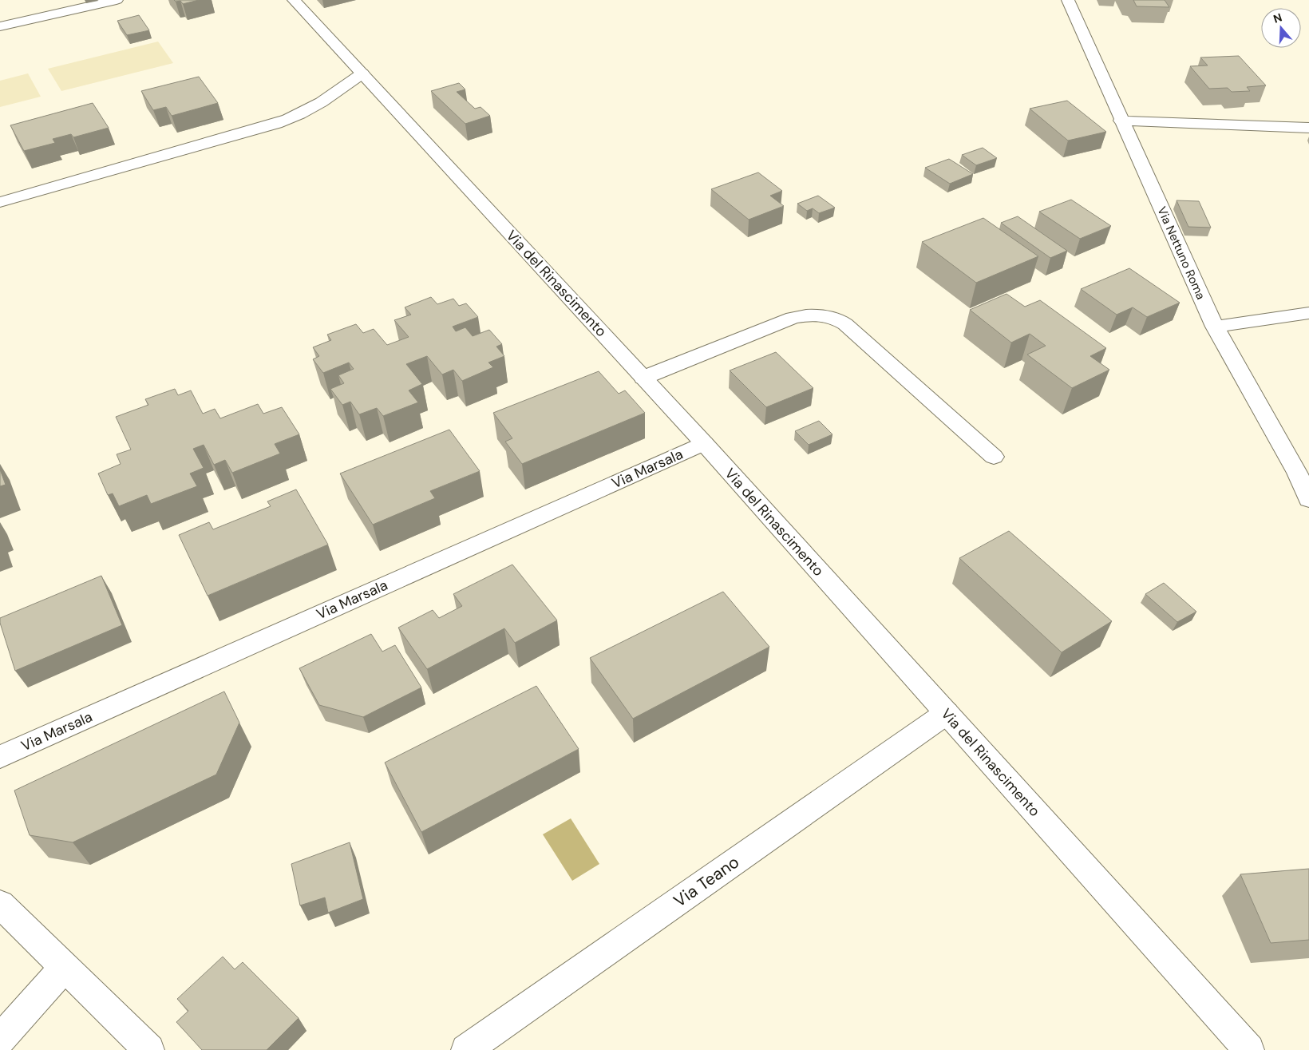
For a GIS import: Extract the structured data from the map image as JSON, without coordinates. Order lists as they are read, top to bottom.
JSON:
{
  "streets": {
    "street": [
      "Via Nettuno Roma",
      "Via del Rinascimento",
      "Via Marsala",
      "Via Teano"
    ]
  },
  "crossings": [
    ["Via del Rinascimento", "Via Marsala"],
    ["Via del Rinascimento", "Via Teano"]
  ],
  "north": "top"
}
